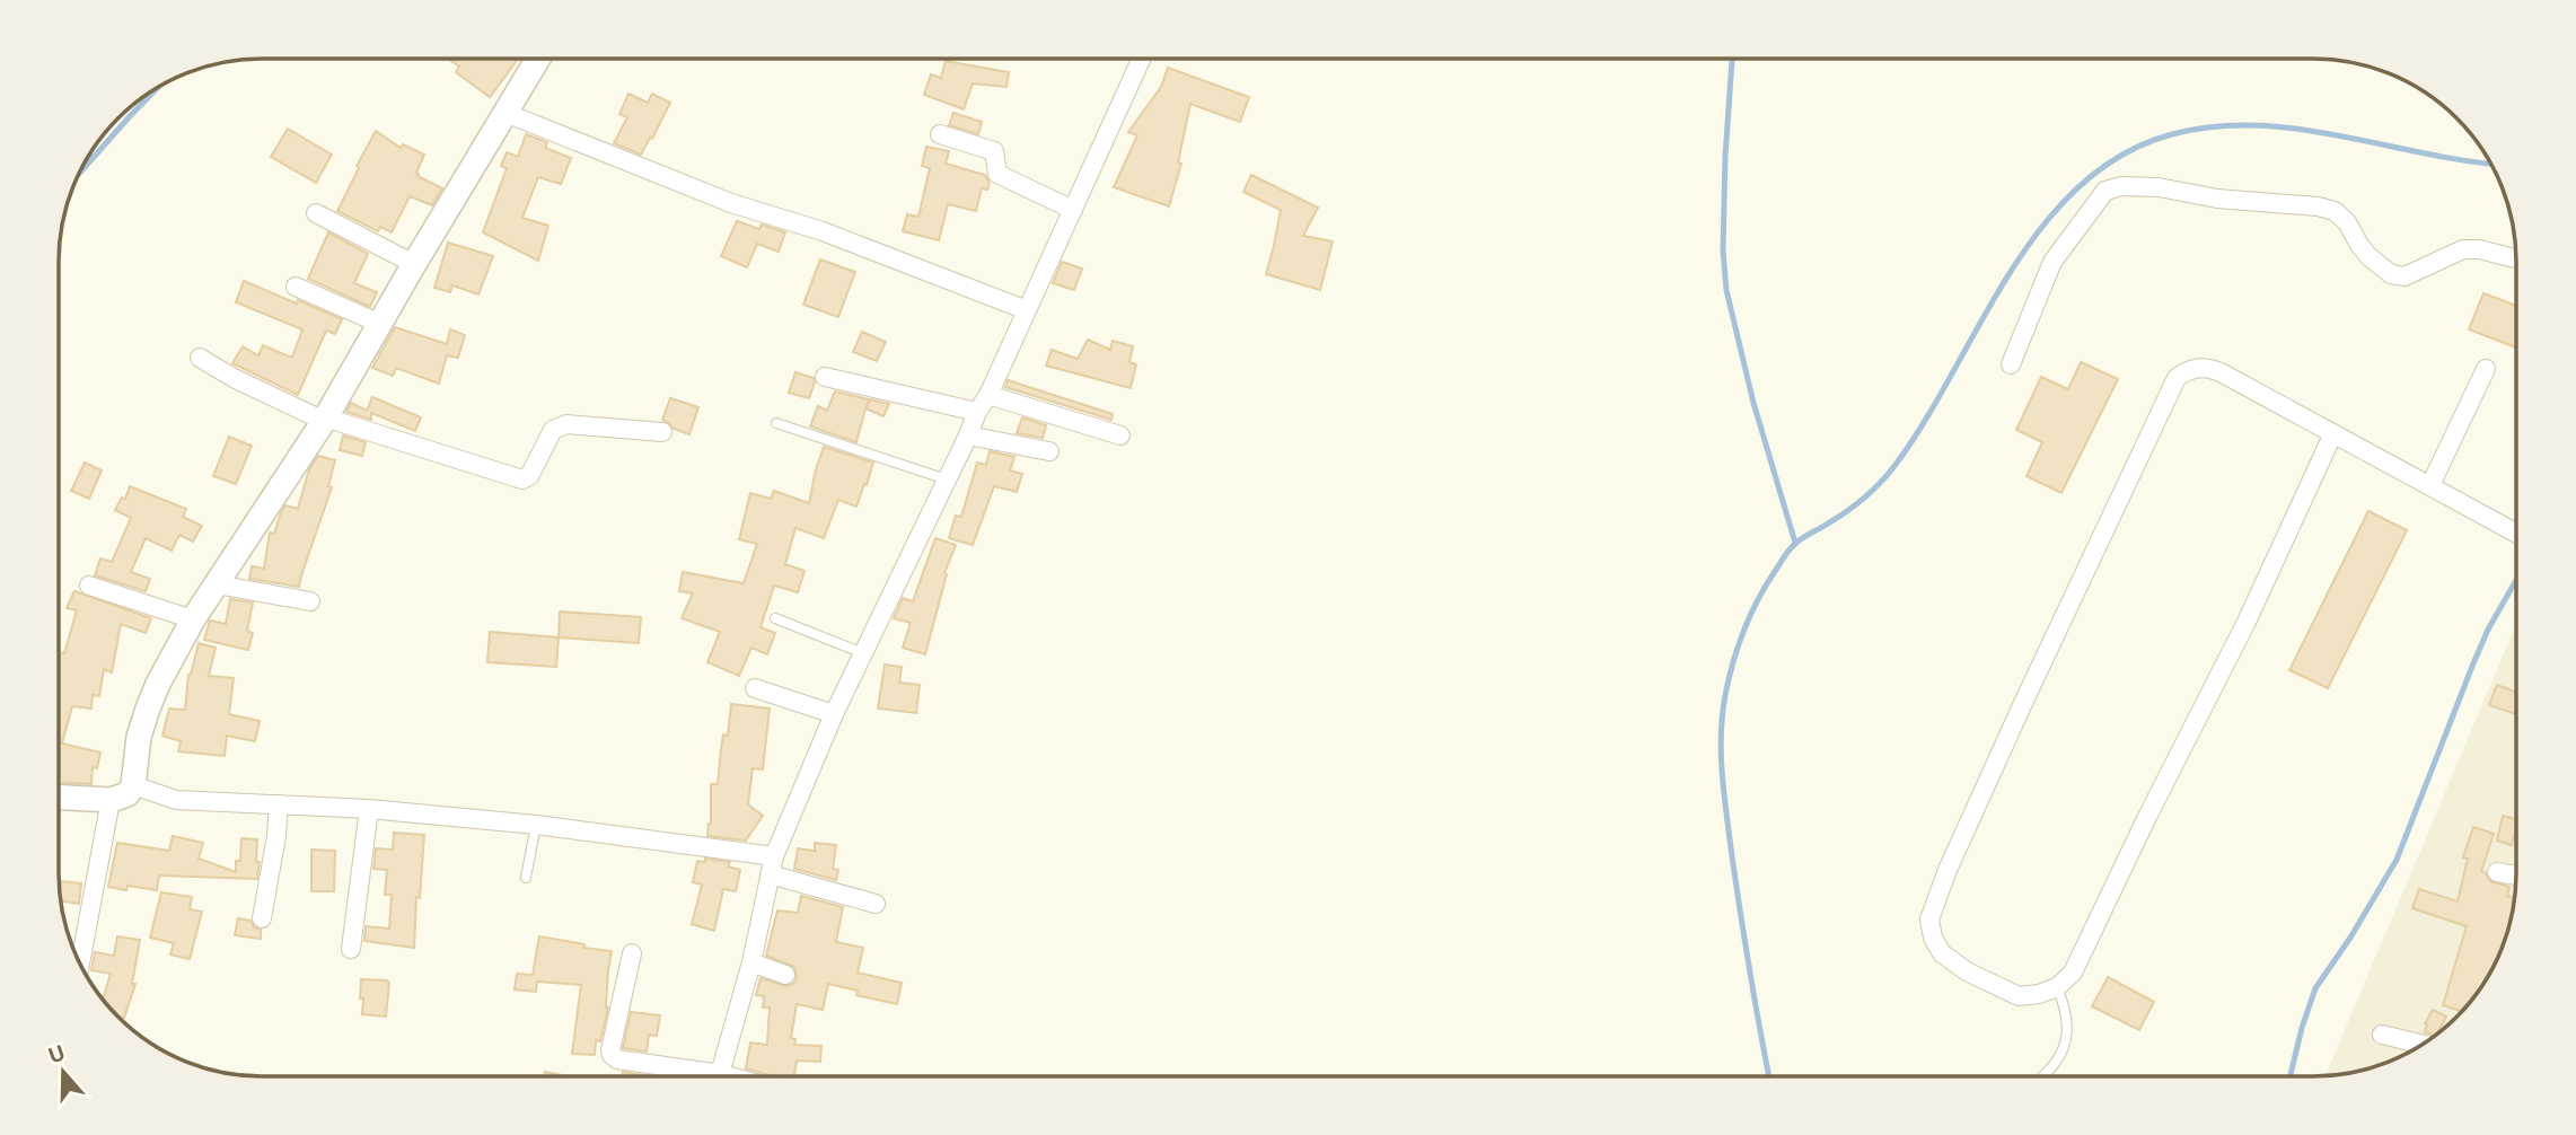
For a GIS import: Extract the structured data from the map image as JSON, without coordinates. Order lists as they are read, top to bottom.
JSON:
{
  "north": "top"
}
